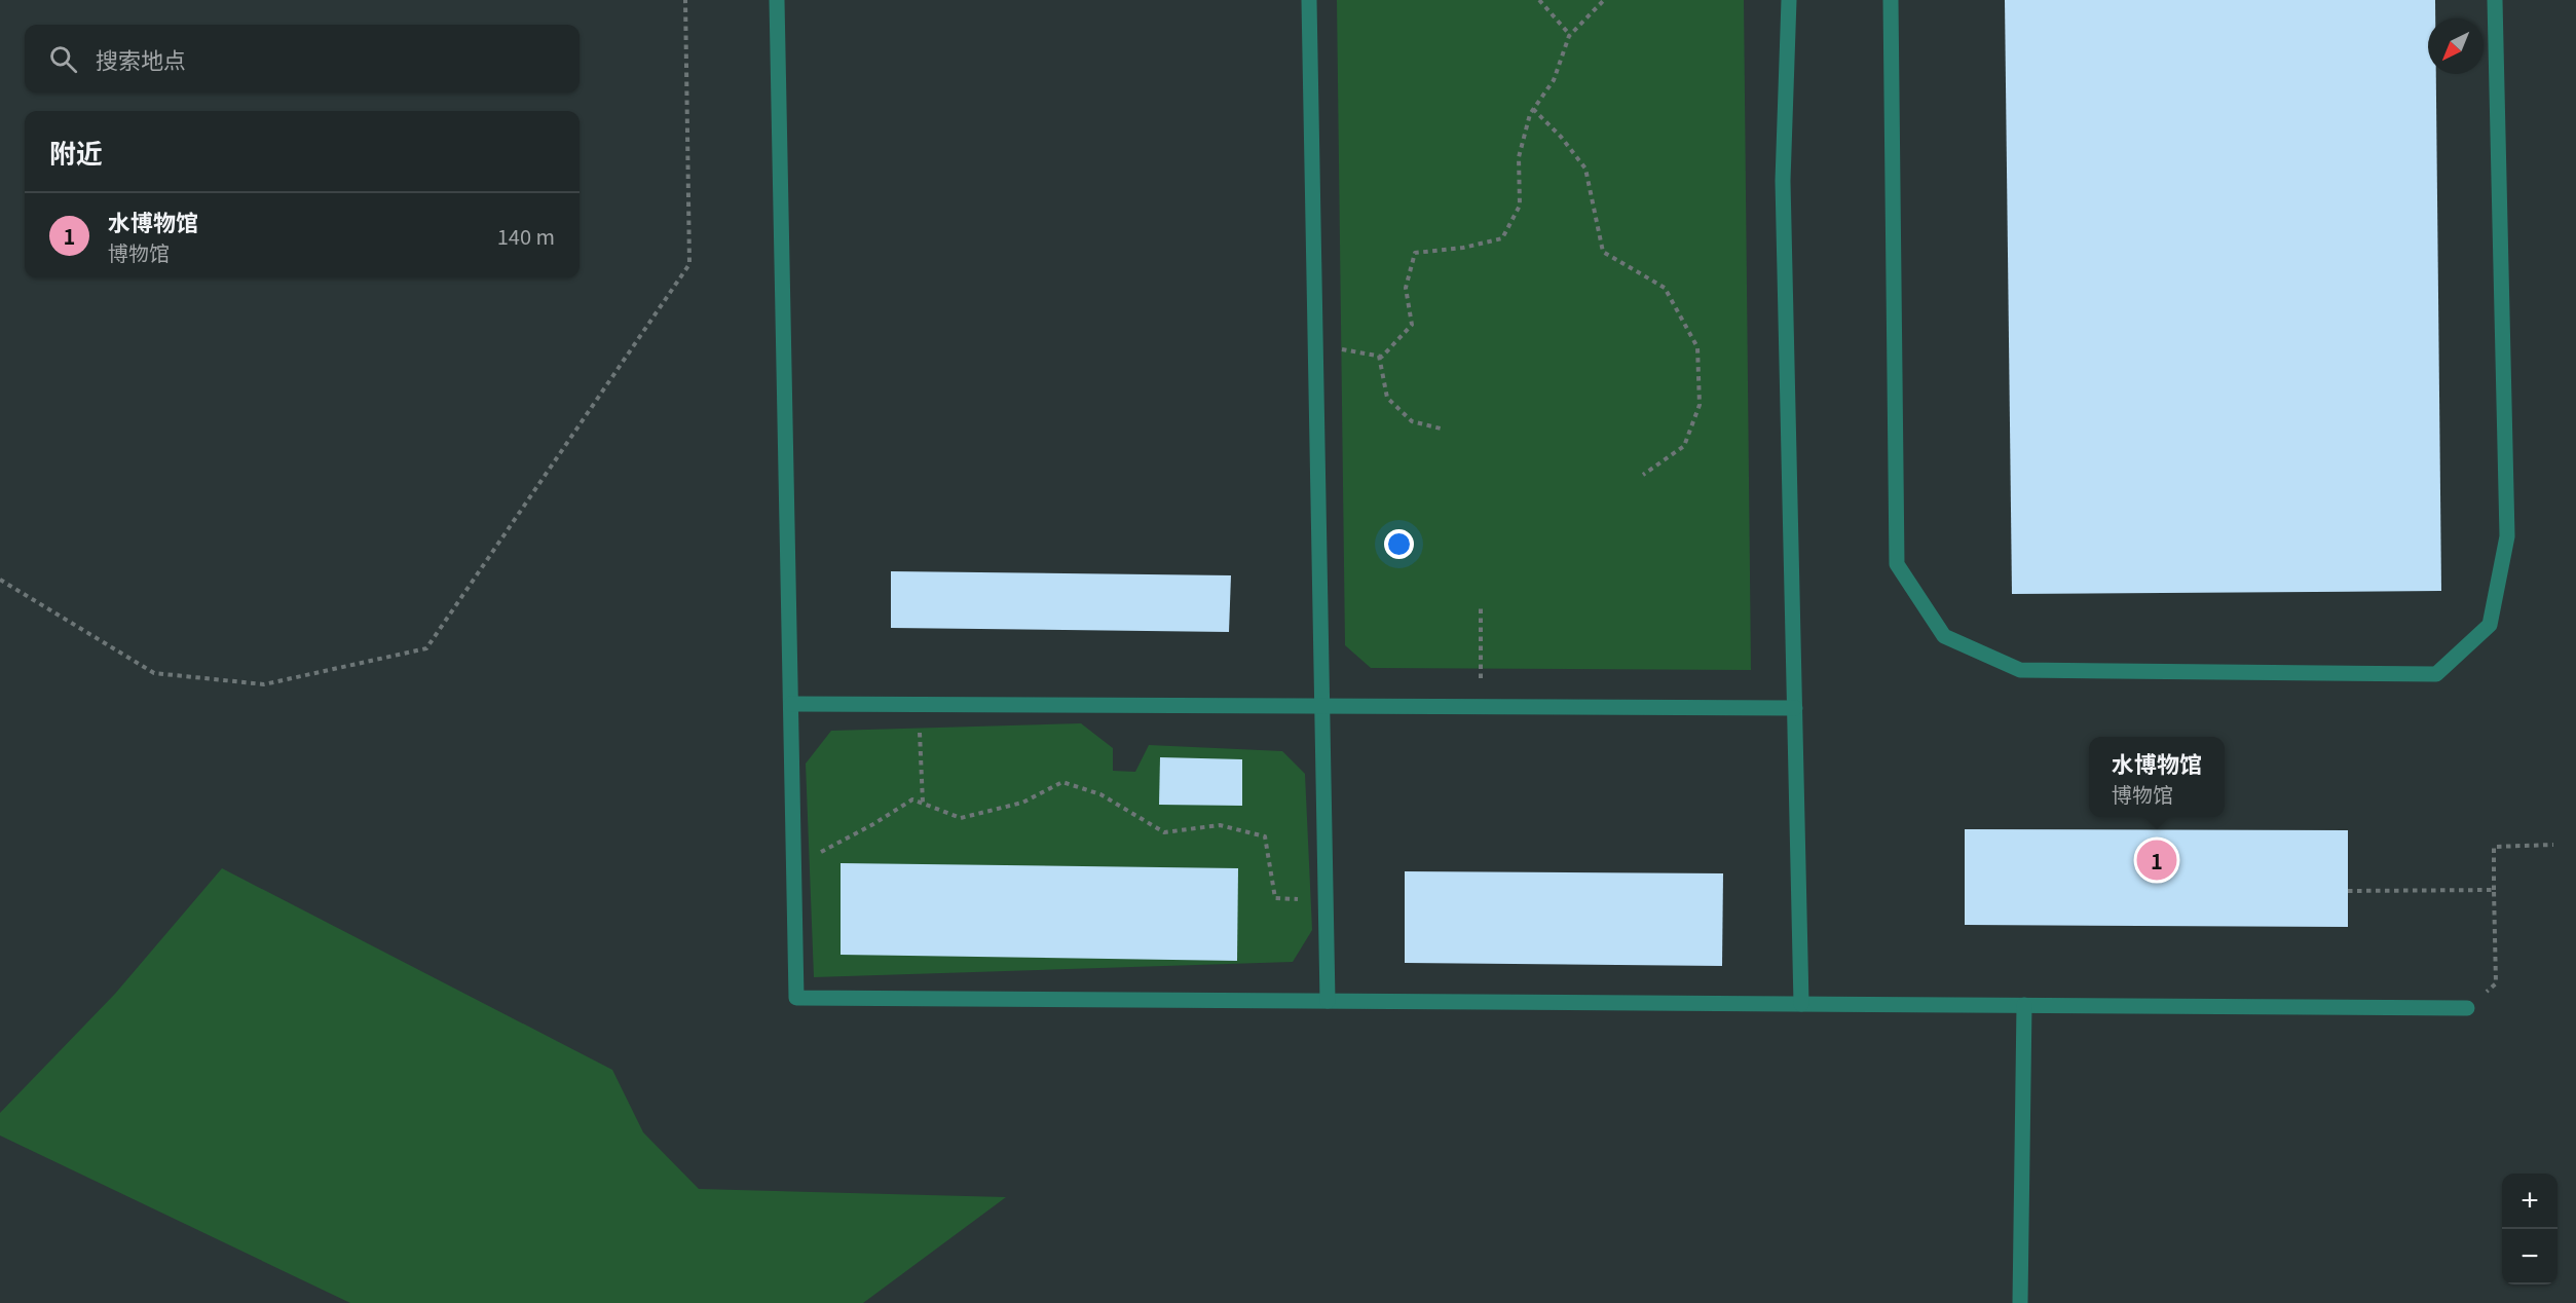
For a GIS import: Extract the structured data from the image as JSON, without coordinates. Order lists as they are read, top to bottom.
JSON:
{
  "north": "bottom left",
  "page": {
    "search": "搜索地点",
    "heading": "附近",
    "list": [
      {
        "mark": "1",
        "name": "水博物馆",
        "note": "博物馆",
        "value": "140 m"
      }
    ],
    "popup": ["水博物馆", "博物馆"],
    "pins": "1",
    "map_buttons": ["+", "−"]
  }
}
